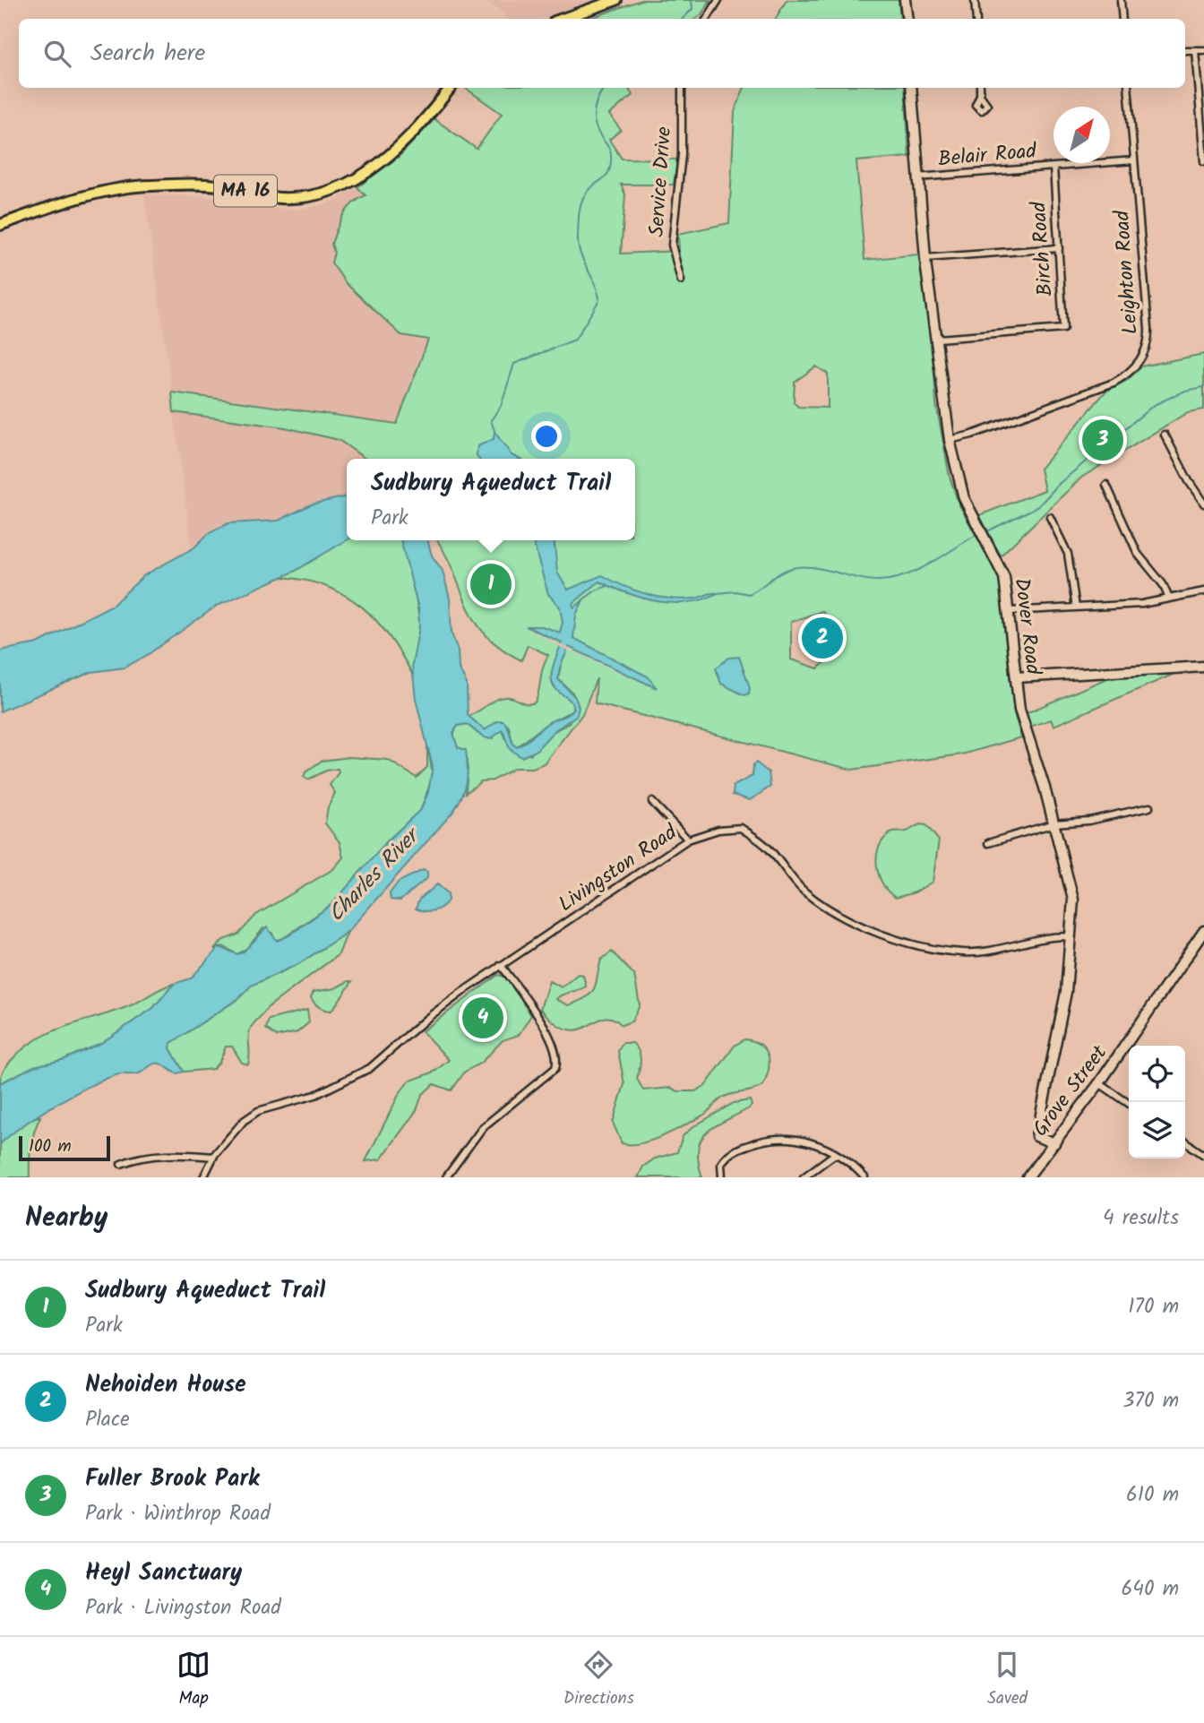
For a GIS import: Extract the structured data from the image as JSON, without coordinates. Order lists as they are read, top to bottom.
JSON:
{
  "streets": {
    "main road": ["MA 16"],
    "street": [
      "Belair Road",
      "Service Drive",
      "Birch Road",
      "Leighton Road",
      "Dover Road",
      "Livingston Road",
      "Grove Street"
    ]
  },
  "crossings": [
    ["Belair Road", "Birch Road"],
    ["Belair Road", "Leighton Road"],
    ["Belair Road", "Dover Road"],
    ["Birch Road", "Dover Road"],
    ["Leighton Road", "Dover Road"],
    ["Dover Road", "Livingston Road"],
    ["Dover Road", "Grove Street"]
  ],
  "water": ["Charles River"],
  "scale_bar": "100 m",
  "north": "top right",
  "page": {
    "search": "Search here",
    "pins": [
      "3",
      "1",
      "2",
      "4"
    ],
    "popup": ["Sudbury Aqueduct Trail", "Park"],
    "scale": "100 m",
    "heading": ["Nearby", "4 results"],
    "list": [
      {
        "mark": "1",
        "name": "Sudbury Aqueduct Trail",
        "note": "Park",
        "value": "170 m"
      },
      {
        "mark": "2",
        "name": "Nehoiden House",
        "note": "Place",
        "value": "370 m"
      },
      {
        "mark": "3",
        "name": "Fuller Brook Park",
        "note": "Park · Winthrop Road",
        "value": "610 m"
      },
      {
        "mark": "4",
        "name": "Heyl Sanctuary",
        "note": "Park · Livingston Road",
        "value": "640 m"
      }
    ],
    "nav": ["Map", "Directions", "Saved"]
  }
}
